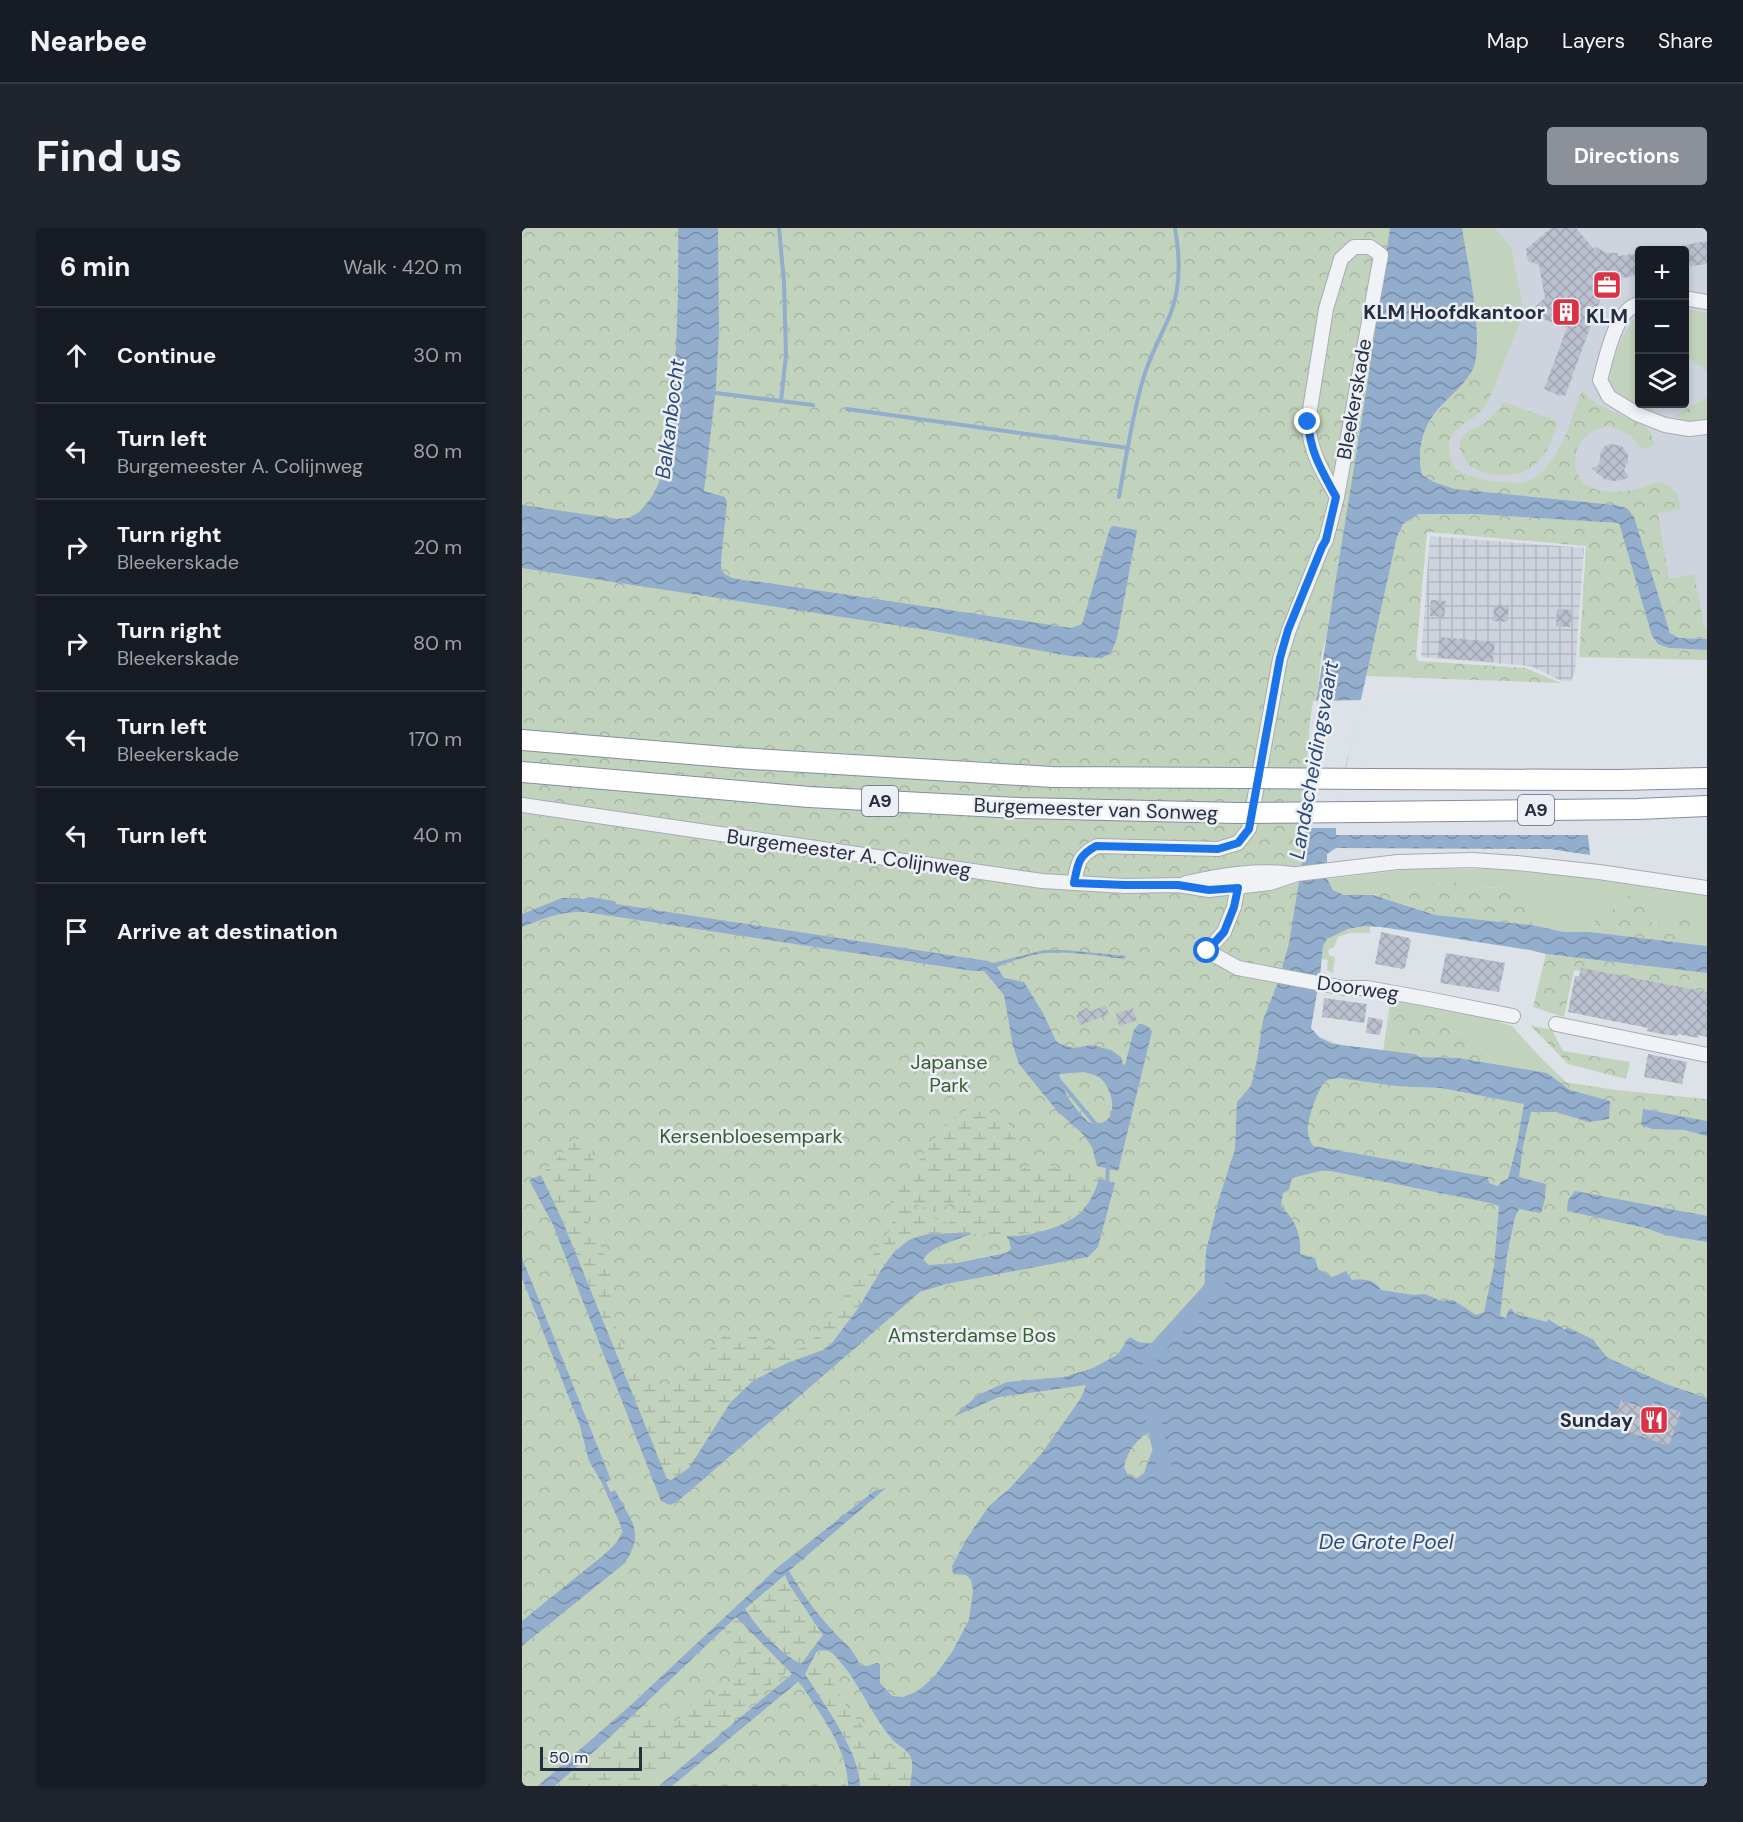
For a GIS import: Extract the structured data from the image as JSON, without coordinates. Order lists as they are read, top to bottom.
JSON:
{
  "streets": {
    "highway": ["A9", "Burgemeester van Sonweg"],
    "street": ["Bleekerskade", "Burgemeester A. Colijnweg", "Doorweg"]
  },
  "crossings": [
    ["Bleekerskade", "Burgemeester A. Colijnweg"],
    ["Burgemeester A. Colijnweg", "Doorweg"]
  ],
  "water": ["Balkanbocht", "Landscheidingsvaart", "De Grote Poel"],
  "parks": ["Japanse Park", "Kersenbloesempark", "Amsterdamse Bos"],
  "places": {
    "office": ["KLM"],
    "building": ["KLM Hoofdkantoor"],
    "restaurant": ["Sunday"]
  },
  "scale_bar": "50 m",
  "page": {
    "header": "Nearbee",
    "nav": ["Map", "Layers", "Share"],
    "buttons": "Directions",
    "title": "Find us",
    "heading": ["6 min", "Walk · 420 m"],
    "map_buttons": ["+", "−"],
    "list": [
      ["Continue", "30 m"],
      ["Turn left", "Burgemeester A. Colijnweg", "80 m"],
      ["Turn right", "Bleekerskade", "20 m"],
      ["Turn right", "Bleekerskade", "80 m"],
      ["Turn left", "Bleekerskade", "170 m"],
      ["Turn left", "40 m"],
      "Arrive at destination"
    ],
    "scale": "50 m"
  }
}
